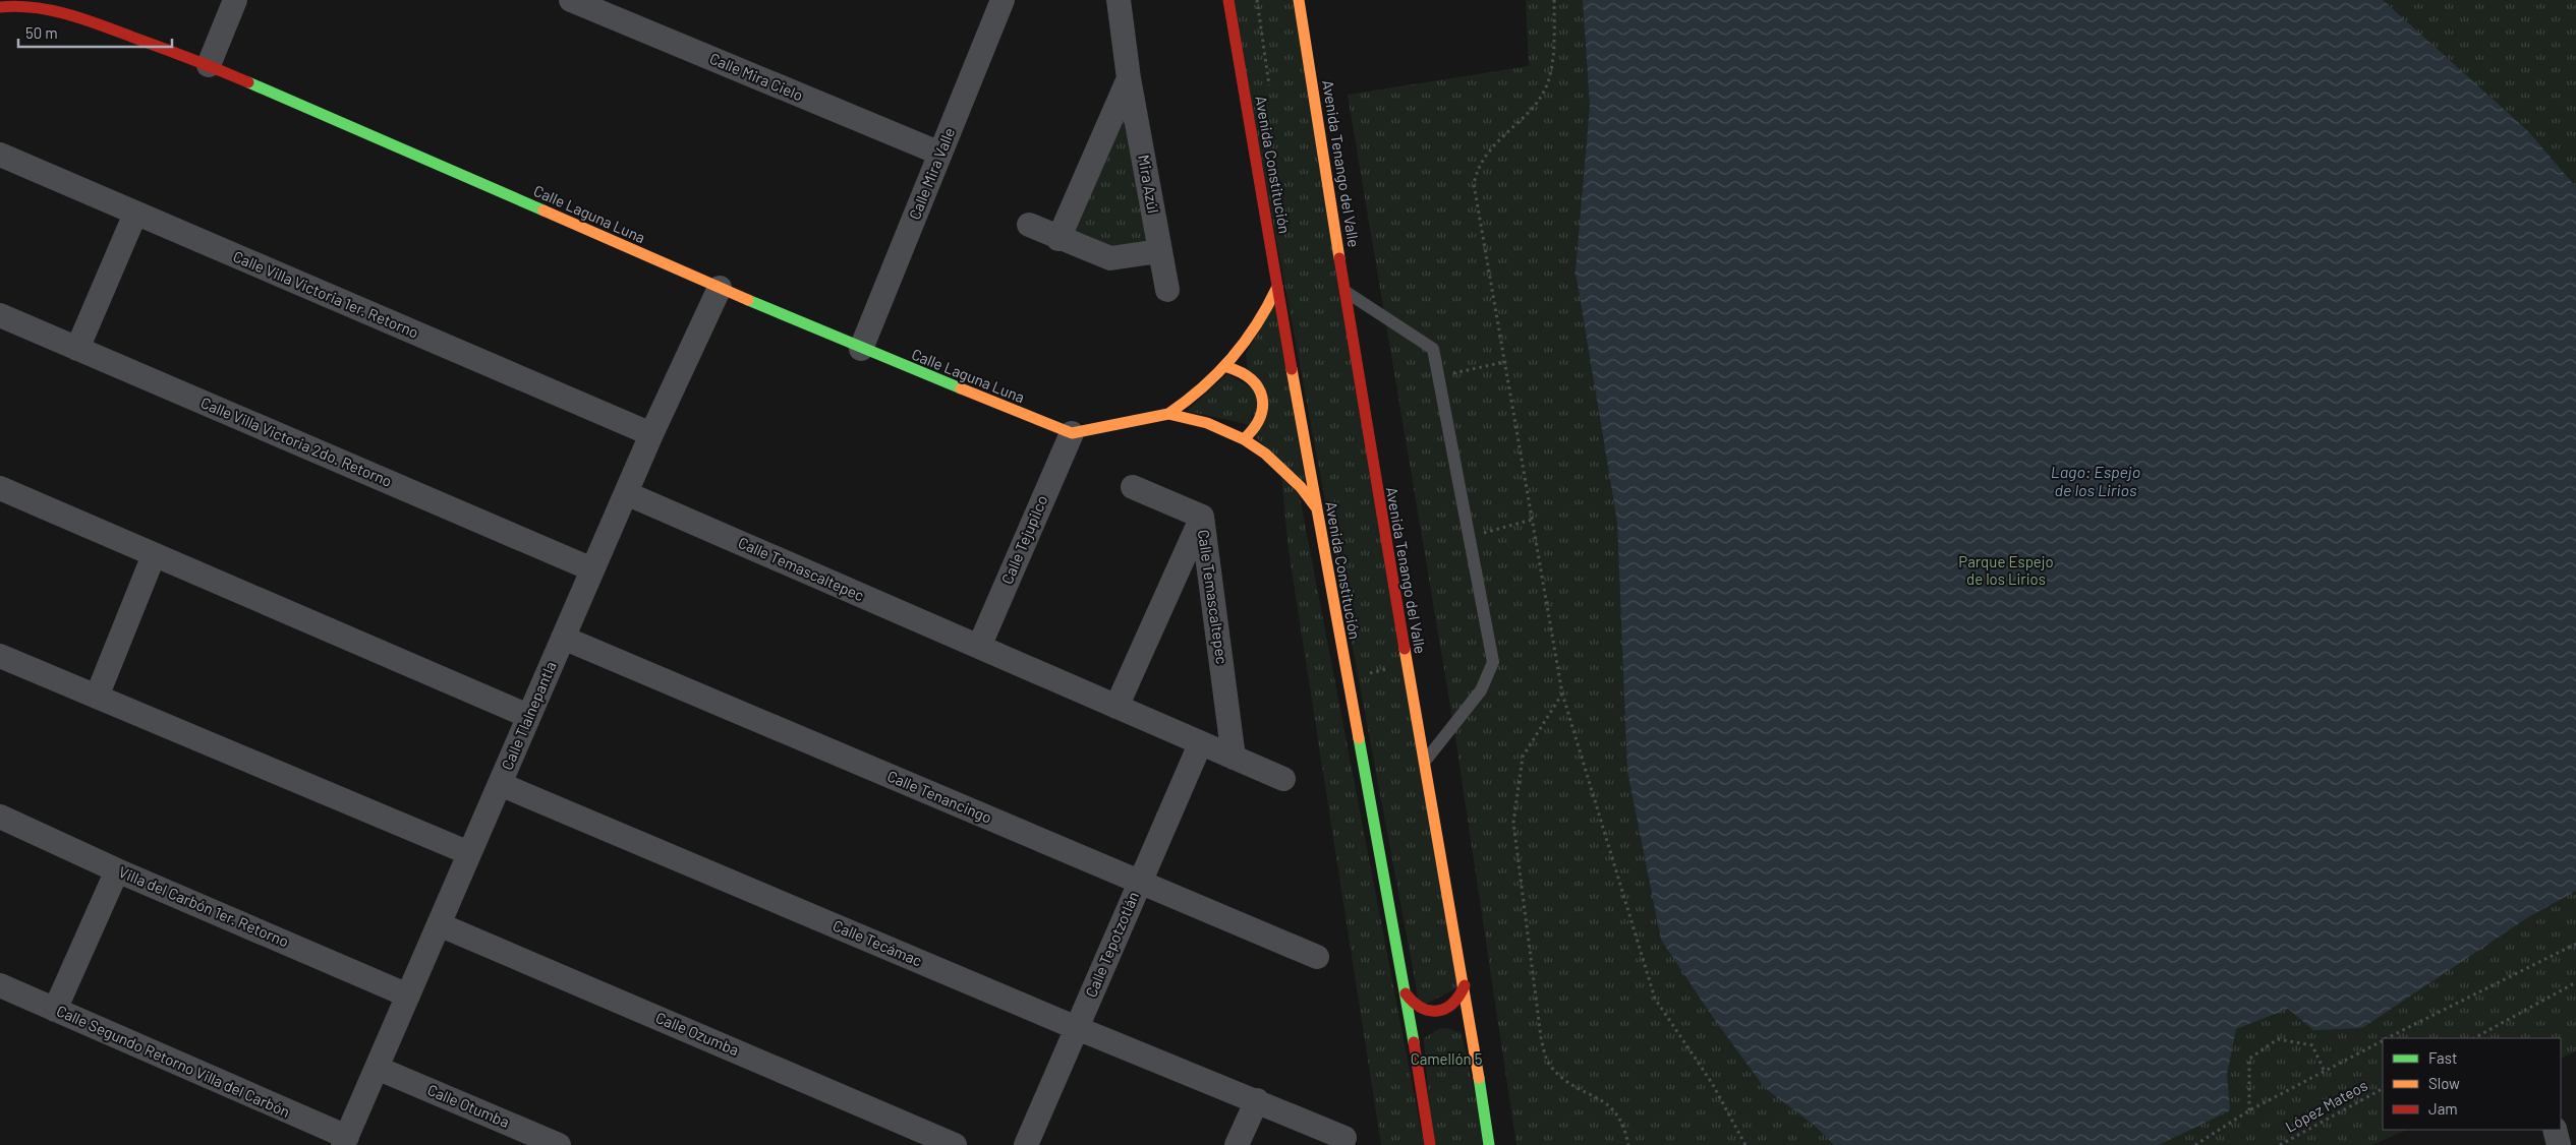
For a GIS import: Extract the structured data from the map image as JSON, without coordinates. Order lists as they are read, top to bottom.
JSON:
{
  "streets": {
    "main road": ["Avenida Tenango del Valle", "Avenida Constitución", "Calle Laguna Luna"],
    "street": [
      "Calle Mira Cielo",
      "Calle Mira Valle",
      "Mira Azúl",
      "Calle Villa Victoria 1er. Retorno",
      "Calle Villa Victoria 2do. Retorno",
      "Calle Tejupilco",
      "Calle Temascaltepec",
      "Calle Tlalnepantla",
      "Calle Tenancingo",
      "Villa del Carbón 1er. Retorno",
      "Calle Tecámac",
      "Calle Tepotzotlán",
      "Calle Ozumba",
      "Calle Segundo Retorno Villa del Carbón",
      "Calle Otumba"
    ],
    "path": ["López Mateos"]
  },
  "crossings": [
    ["Calle Mira Cielo", "Calle Mira Valle"],
    ["Calle Mira Valle", "Calle Laguna Luna"],
    ["Calle Laguna Luna", "Calle Tejupilco"],
    ["Calle Laguna Luna", "Calle Tlalnepantla"],
    ["Calle Villa Victoria 1er. Retorno", "Calle Tlalnepantla"],
    ["Calle Villa Victoria 2do. Retorno", "Calle Tlalnepantla"],
    ["Calle Tejupilco", "Calle Temascaltepec"],
    ["Calle Temascaltepec", "Calle Tlalnepantla"],
    ["Calle Temascaltepec", "Calle Tepotzotlán"],
    ["Calle Tlalnepantla", "Calle Tenancingo"],
    ["Calle Tlalnepantla", "Villa del Carbón 1er. Retorno"],
    ["Calle Tlalnepantla", "Calle Tecámac"],
    ["Calle Tlalnepantla", "Calle Ozumba"],
    ["Calle Tlalnepantla", "Calle Segundo Retorno Villa del Carbón"],
    ["Calle Tlalnepantla", "Calle Otumba"],
    ["Calle Tenancingo", "Calle Tepotzotlán"],
    ["Calle Tecámac", "Calle Tepotzotlán"]
  ],
  "water": ["Lago: Espejo de los Lirios"],
  "parks": ["Parque Espejo de los Lirios", "Camellón 5"],
  "legend": ["Fast", "Slow", "Jam"],
  "scale_bar": "50 m"
}
